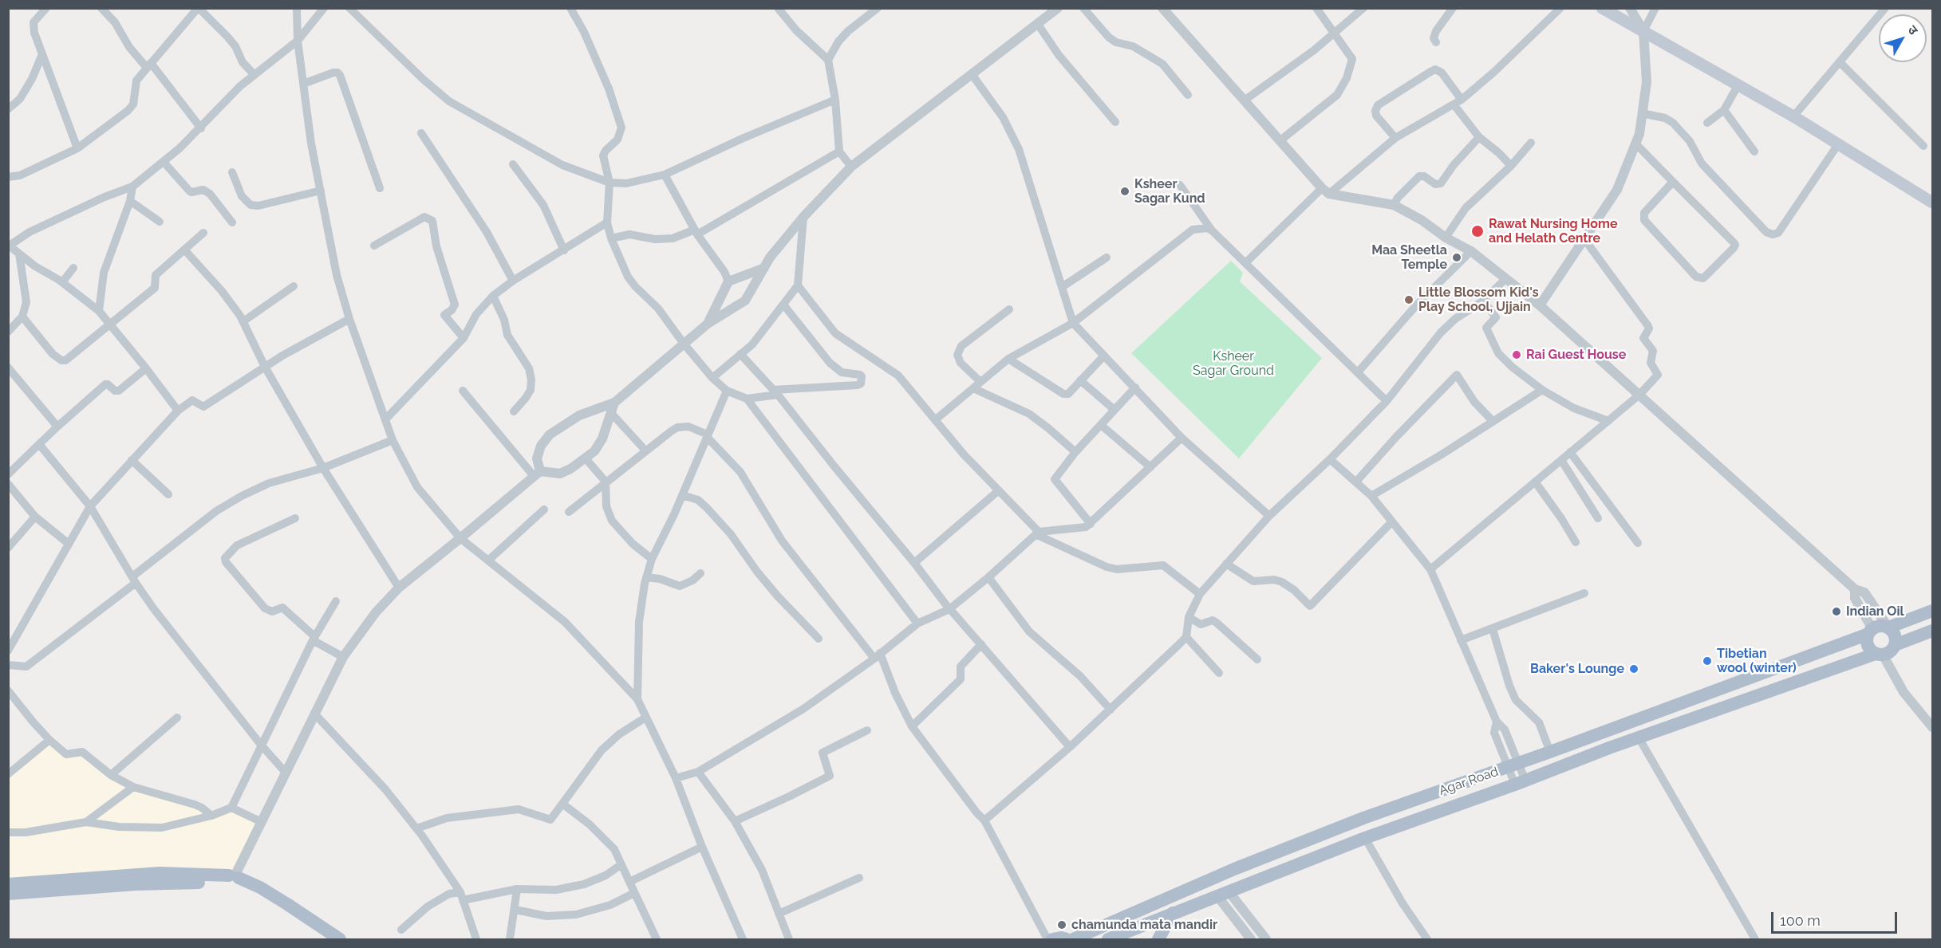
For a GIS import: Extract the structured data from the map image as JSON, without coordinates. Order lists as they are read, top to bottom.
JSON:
{
  "streets": {
    "main road": ["Agar Road"]
  },
  "parks": ["Ksheer Sagar Ground"],
  "places": [
    "Ksheer Sagar Kund",
    "Rawat Nursing Home and Helath Centre",
    "Maa Sheetla Temple",
    "Little Blossom Kid's Play School, Ujjain",
    "Rai Guest House",
    "Indian Oil",
    "Tibetian wool (winter)",
    "Baker's Lounge",
    "chamunda mata mandir"
  ],
  "scale_bar": "100 m",
  "north": "top right"
}
